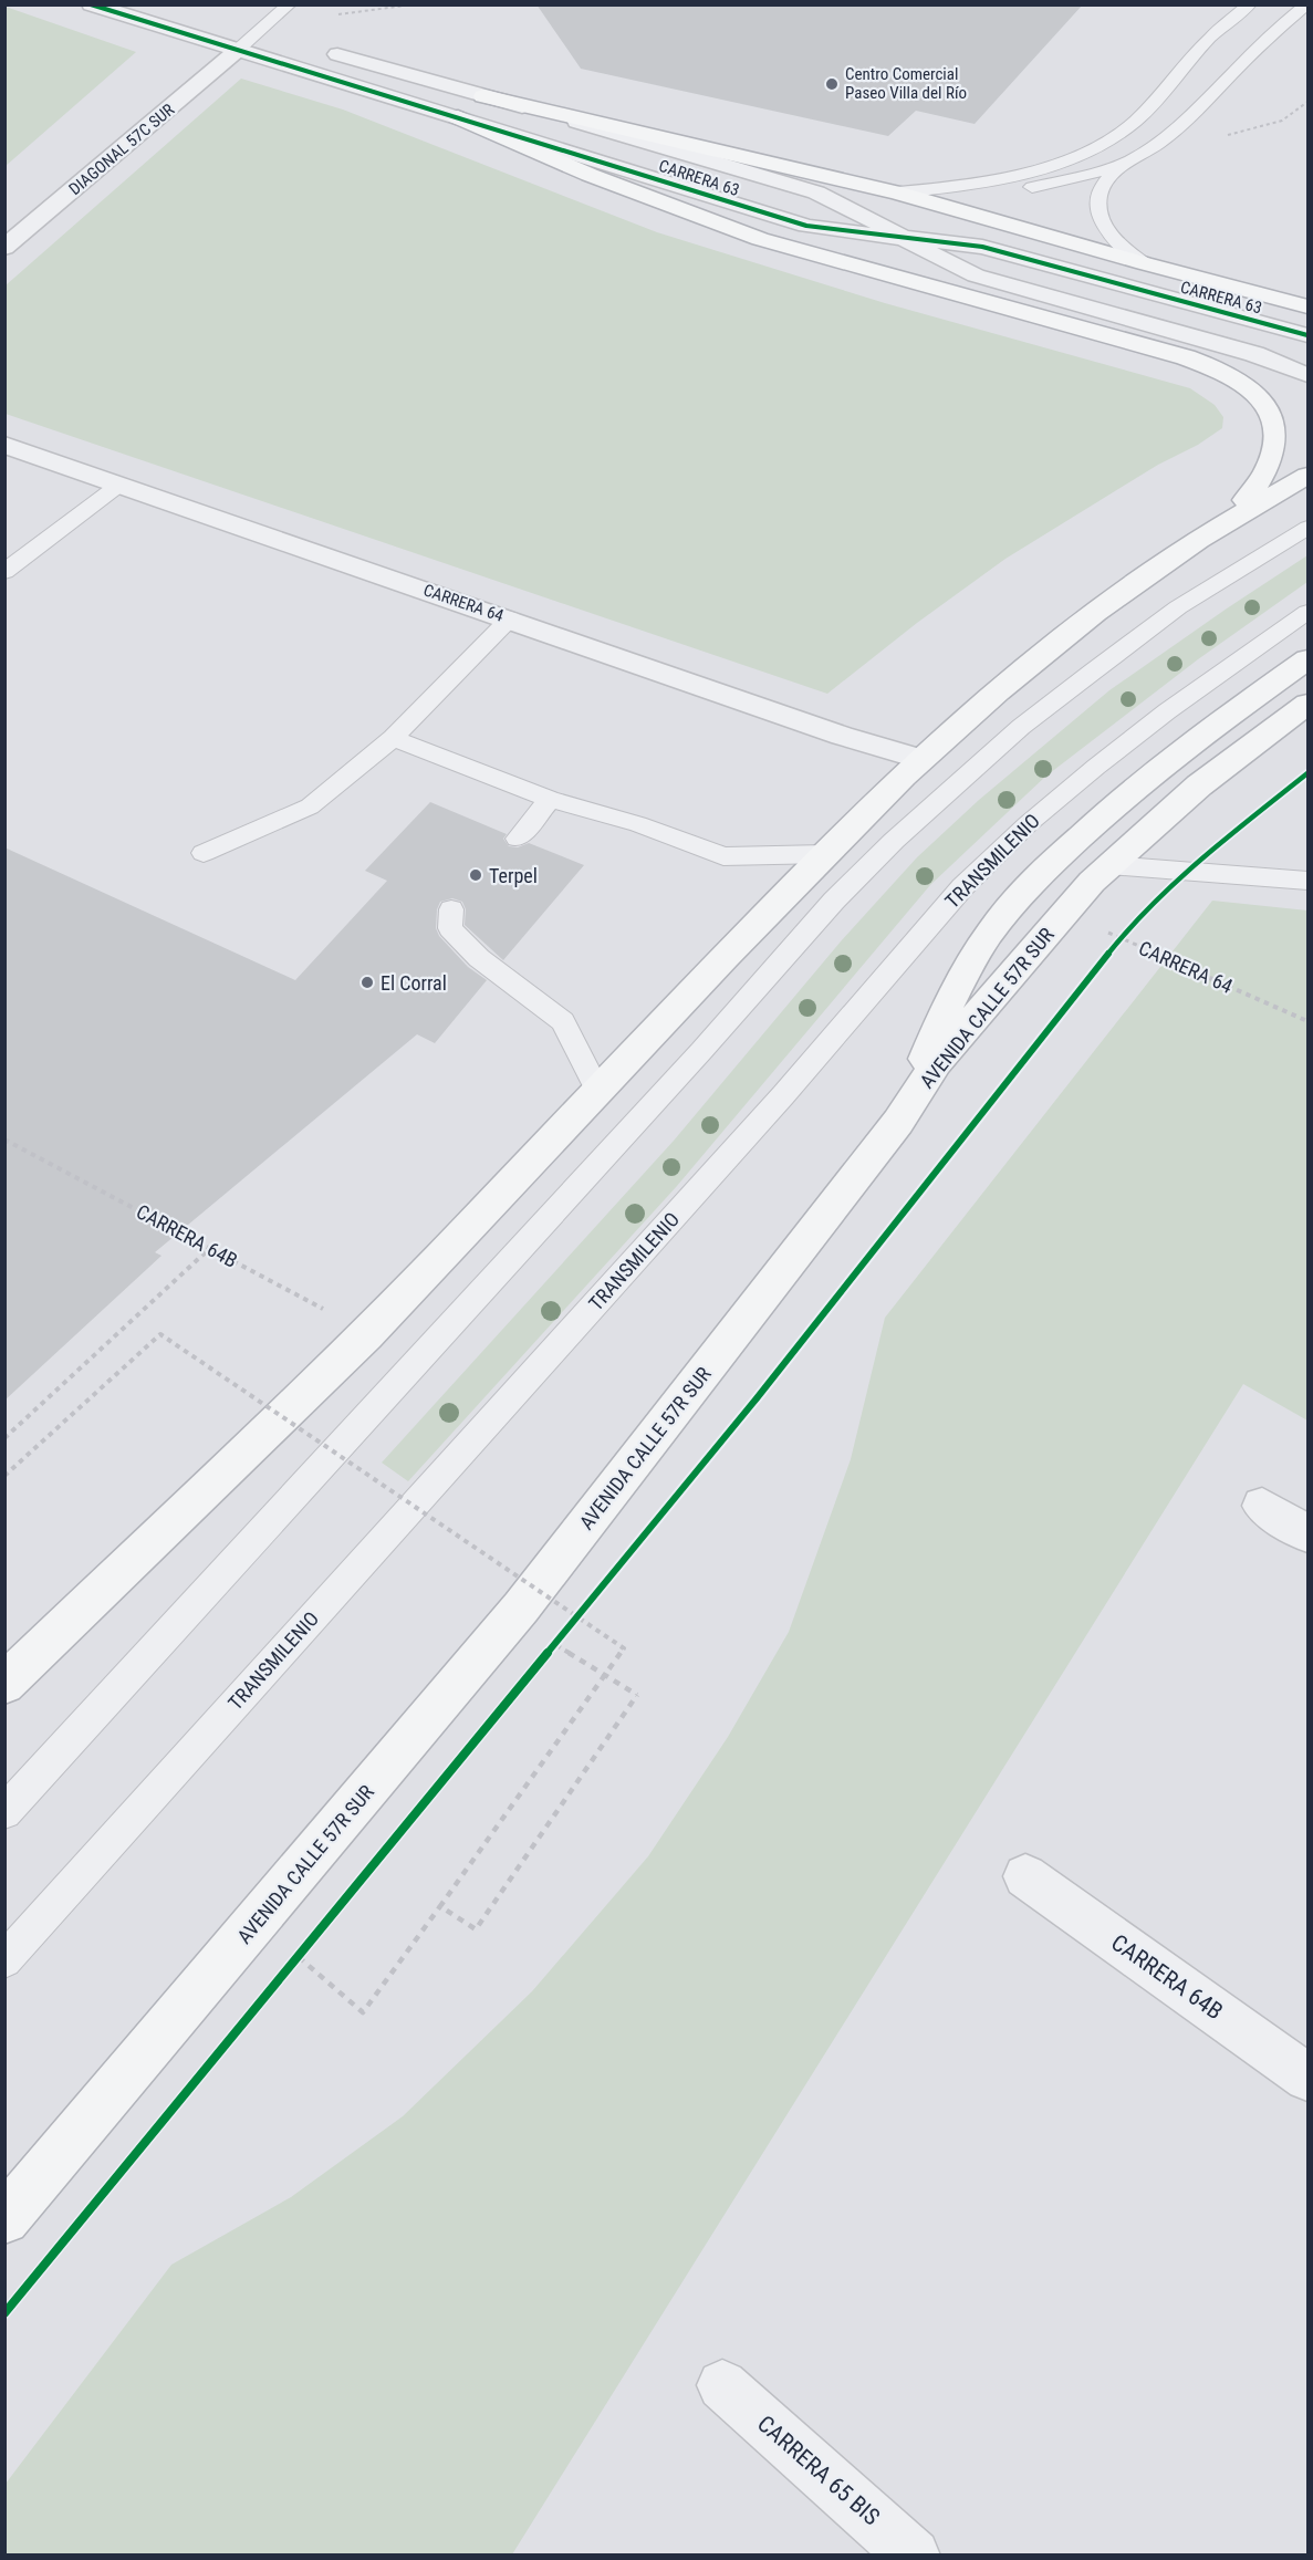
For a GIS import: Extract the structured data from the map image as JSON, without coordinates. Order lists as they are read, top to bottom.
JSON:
{
  "streets": {
    "highway": ["AVENIDA CALLE 57R SUR"],
    "street": [
      "DIAGONAL 57C SUR",
      "CARRERA 63",
      "CARRERA 64",
      "CARRERA 64B",
      "CARRERA 65 BIS"
    ],
    "lane": ["TRANSMILENIO"]
  },
  "crossings": [
    ["DIAGONAL 57C SUR", "CARRERA 63"],
    ["CARRERA 64", "AVENIDA CALLE 57R SUR"]
  ],
  "places": ["Centro Comercial Paseo Villa del Río", "Terpel", "El Corral"]
}
